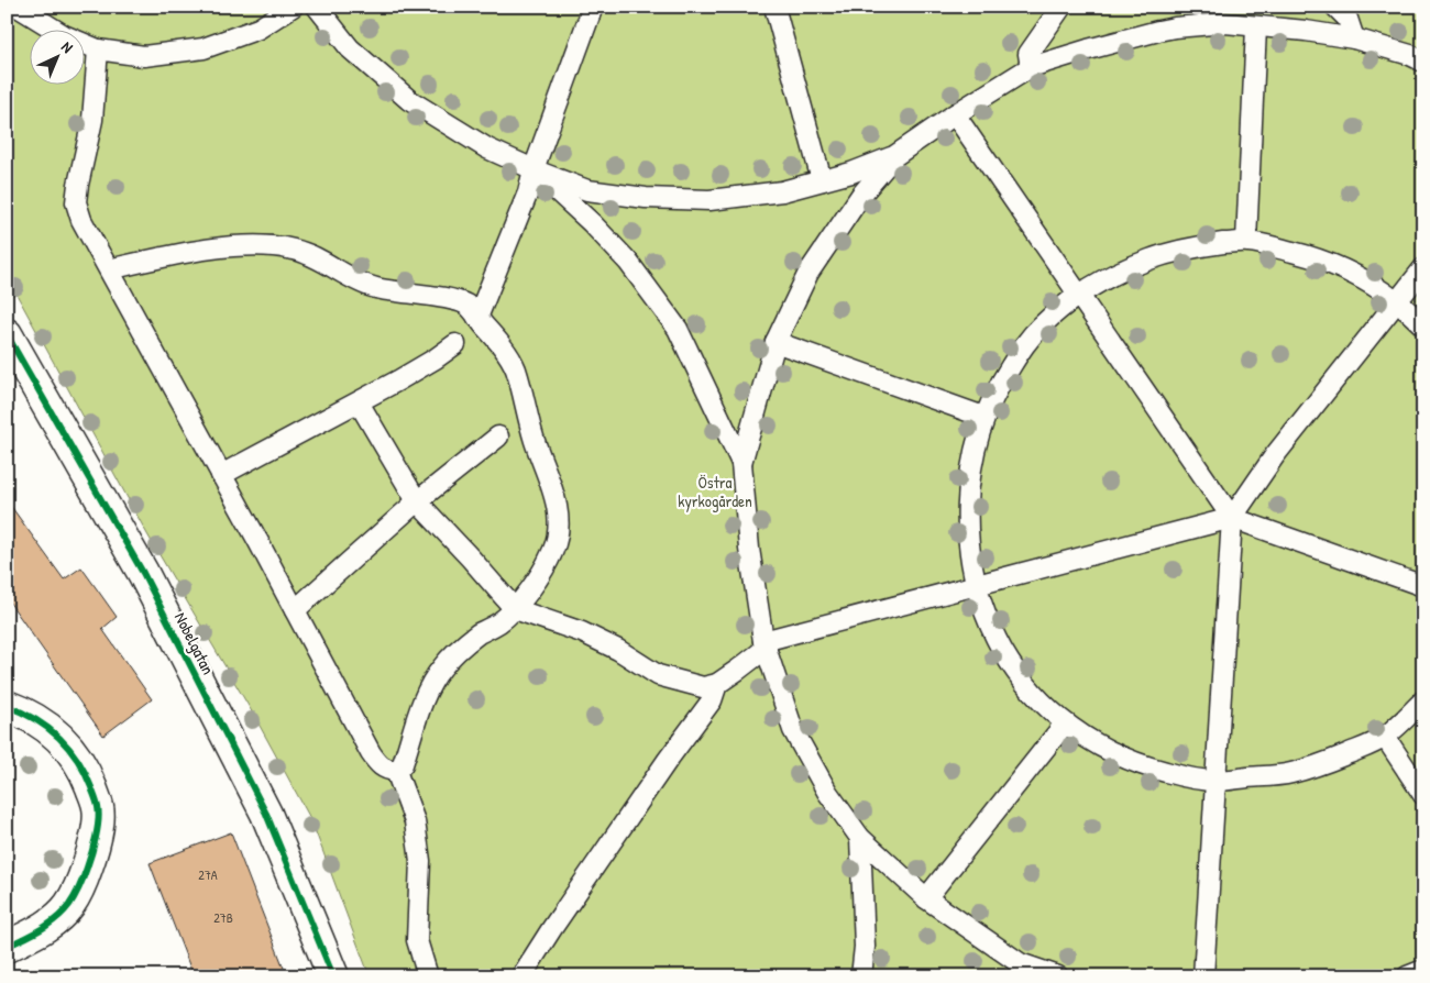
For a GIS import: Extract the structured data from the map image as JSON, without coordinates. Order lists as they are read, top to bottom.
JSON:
{
  "streets": {
    "street": ["Nobelgatan"]
  },
  "parks": ["Östra kyrkogården"],
  "house_numbers": ["27A", "27B"],
  "north": "top right"
}
